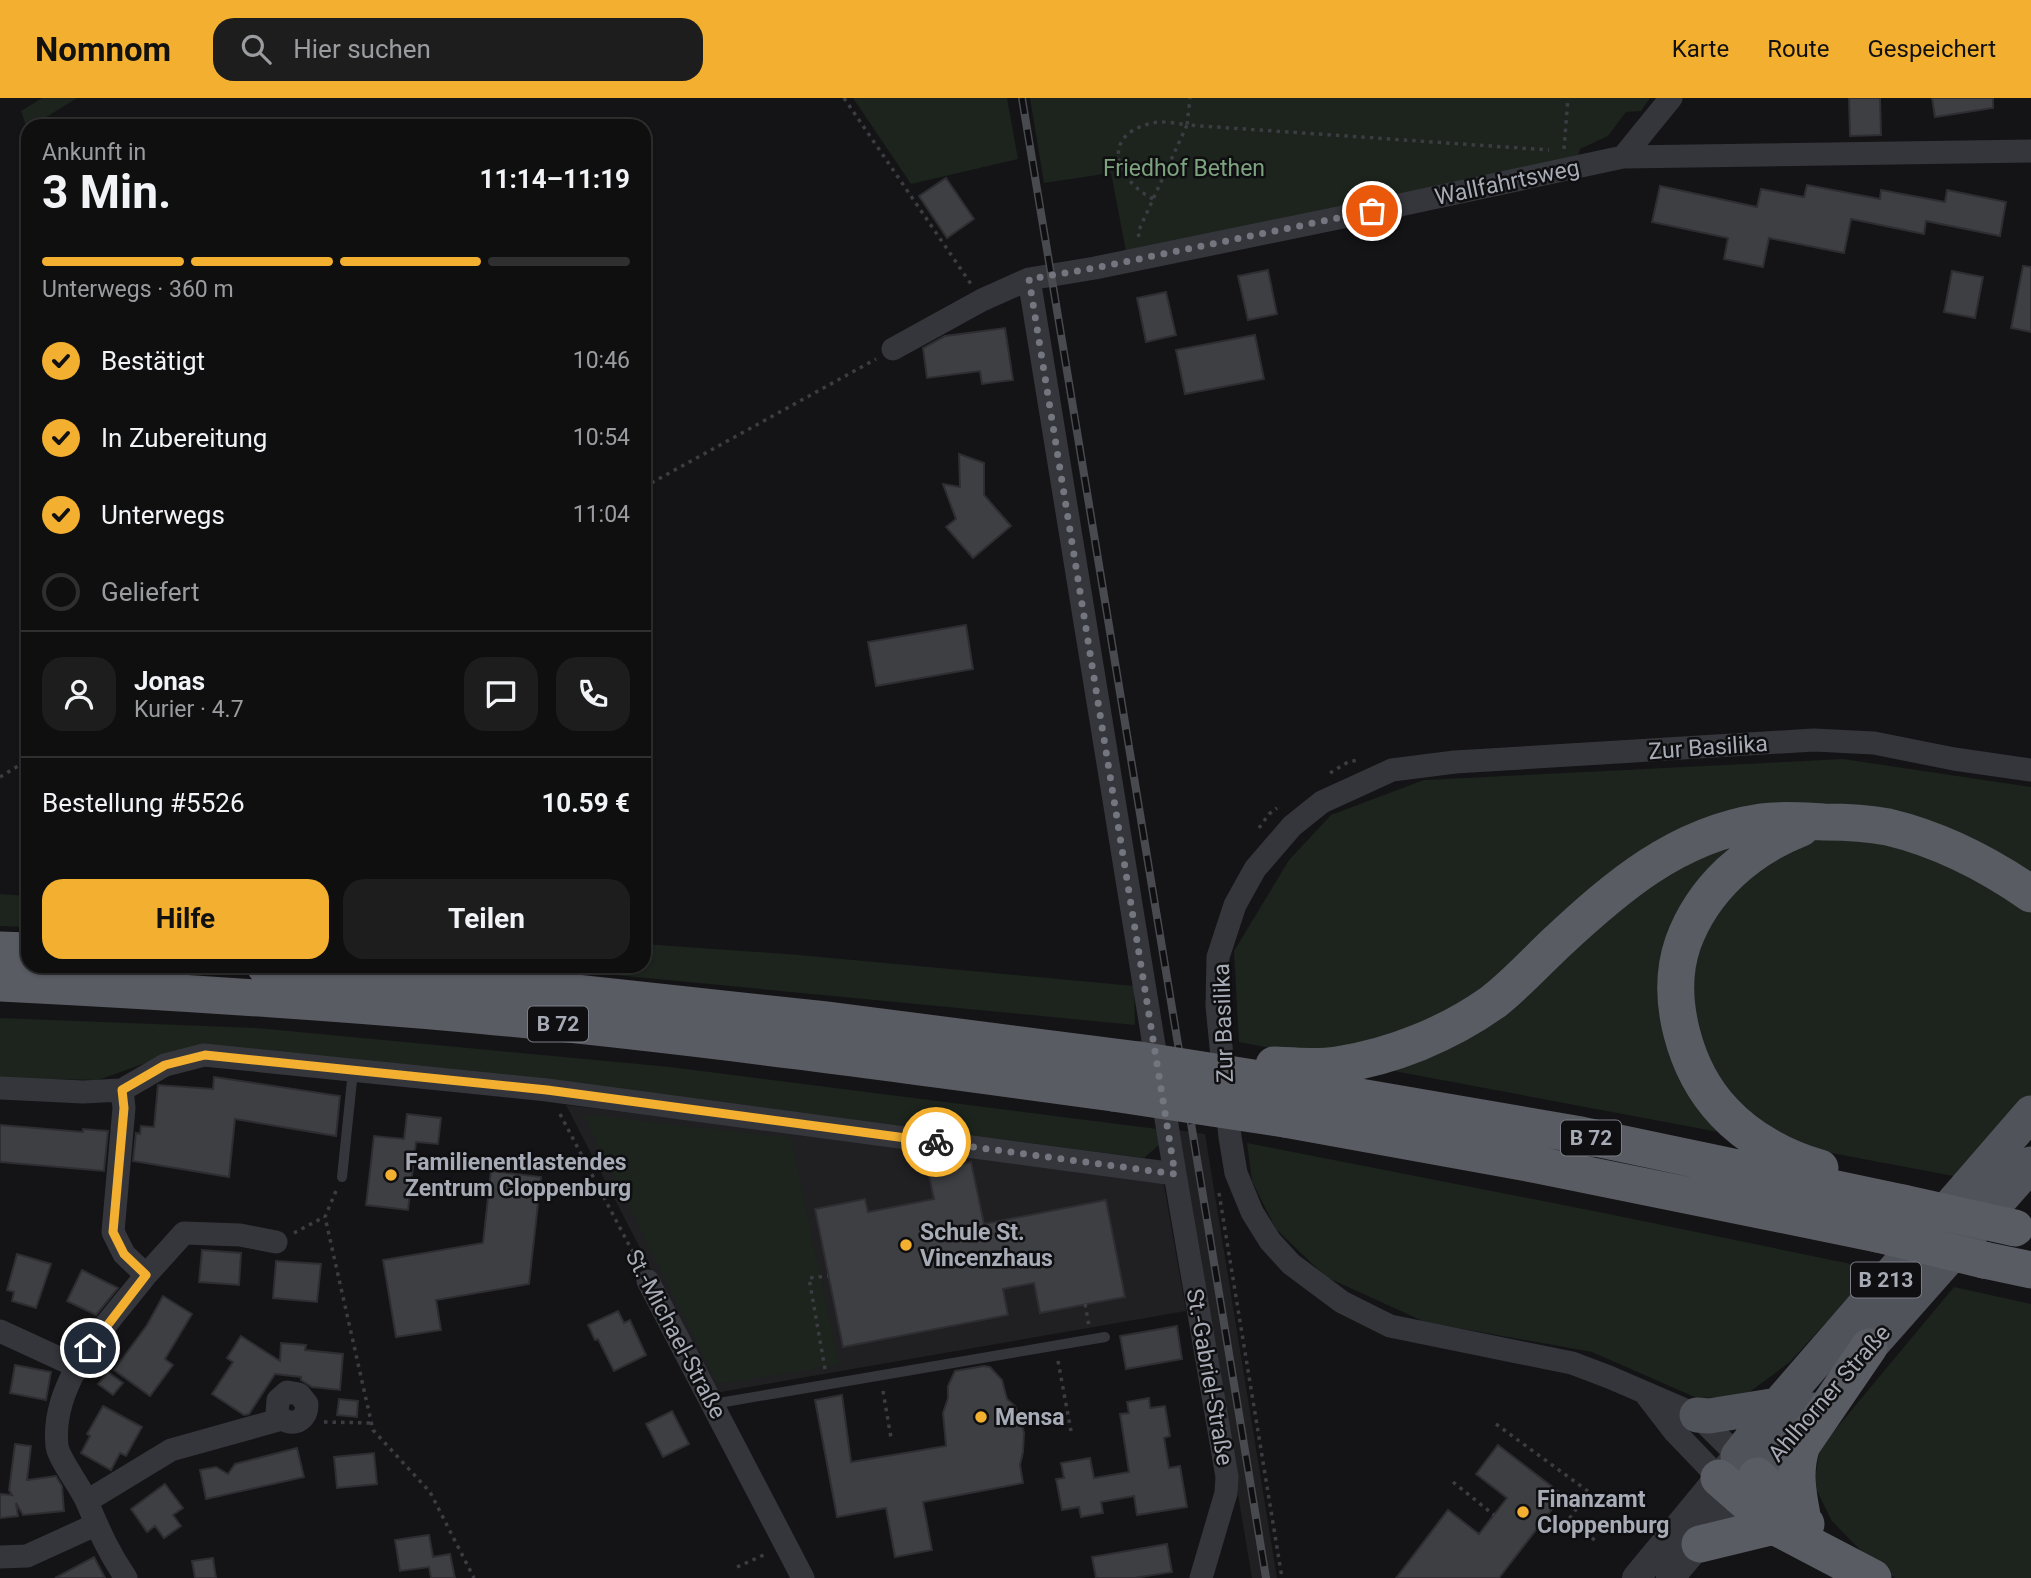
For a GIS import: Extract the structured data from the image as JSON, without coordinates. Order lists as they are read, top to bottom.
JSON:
{
  "streets": {
    "highway": ["B 72", "B 213"],
    "main road": ["Ahlhorner Straße"],
    "street": [
      "Wallfahrtsweg",
      "Zur Basilika",
      "St.-Michael-Straße",
      "St.-Gabriel-Straße"
    ]
  },
  "crossings": [
    ["Zur Basilika", "Ahlhorner Straße"],
    ["B 213", "Ahlhorner Straße"]
  ],
  "parks": ["Friedhof Bethen"],
  "places": [
    "Familienentlastendes Zentrum Cloppenburg",
    "Schule St. Vincenzhaus",
    "Mensa",
    "Finanzamt Cloppenburg"
  ],
  "page": {
    "header": "Nomnom",
    "search": "Hier suchen",
    "nav": ["Karte", "Route", "Gespeichert"],
    "heading": ["3 Min.", "Ankunft in", "11:14–11:19"],
    "panel": [
      "Jonas",
      "Kurier · 4.7",
      "Bestellung #5526",
      "10.59 €"
    ],
    "bar": "Unterwegs · 360 m",
    "list": [
      ["Bestätigt", "10:46"],
      ["In Zubereitung", "10:54"],
      ["Unterwegs", "11:04"],
      "Geliefert"
    ],
    "buttons": ["Hilfe", "Teilen"]
  }
}
